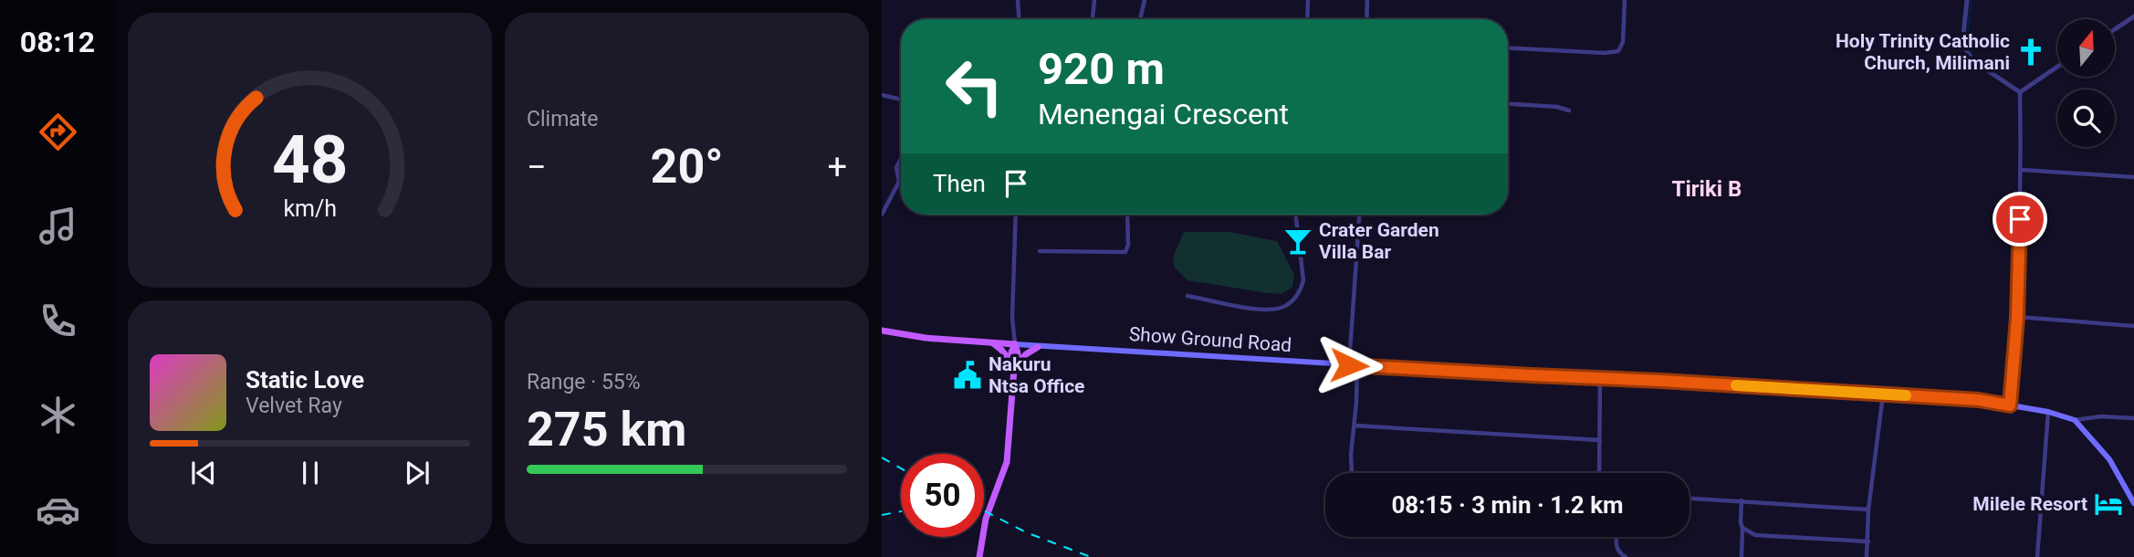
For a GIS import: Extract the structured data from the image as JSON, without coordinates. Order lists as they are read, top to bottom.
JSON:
{
  "streets": {
    "main road": ["Show Ground Road"]
  },
  "districts": ["Tiriki B"],
  "places": {
    "church": ["Holy Trinity Catholic Church, Milimani"],
    "bar": ["Crater Garden Villa Bar"],
    "public building": ["Nakuru Ntsa Office"],
    "hotel": ["Milele Resort"]
  },
  "north": "top",
  "page": {
    "tabs": "08:12",
    "tile": [
      "Climate",
      ["Range · 55%", "275 km"]
    ],
    "turn": ["920 m", "Menengai Crescent"],
    "heat": ["−", "20°", "+"],
    "then": "Then",
    "song": ["Static Love", "Velvet Ray"],
    "limit": "50",
    "trip": "08:15 · 3 min · 1.2 km",
    "gauge": ["48", "km/h"]
  }
}
